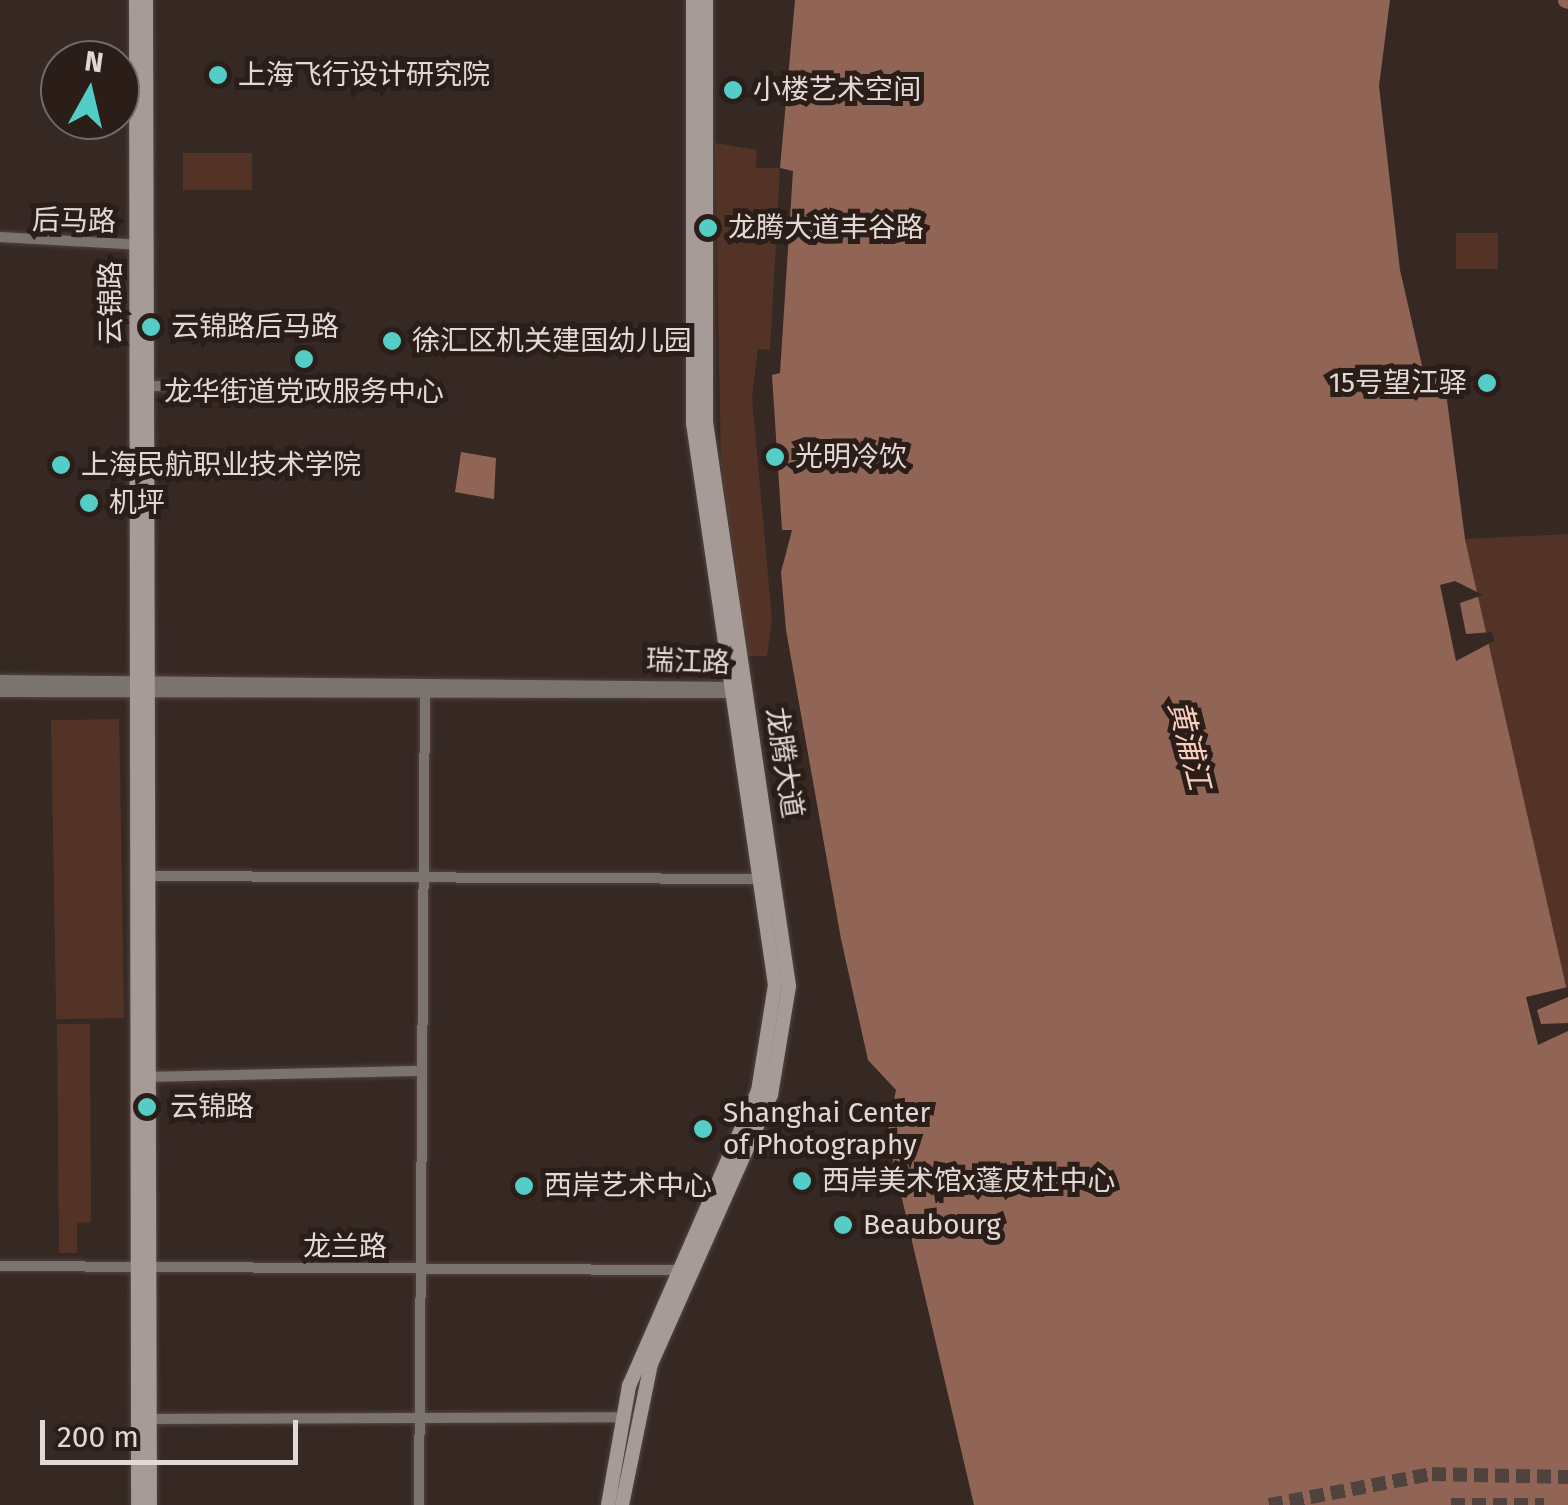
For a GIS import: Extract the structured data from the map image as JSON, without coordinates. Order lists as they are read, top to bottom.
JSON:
{
  "streets": {
    "main road": ["云锦路", "龙腾大道"],
    "street": ["后马路", "瑞江路", "龙兰路"]
  },
  "crossings": [
    ["后马路", "云锦路"],
    ["云锦路", "瑞江路"],
    ["云锦路", "龙兰路"],
    ["瑞江路", "龙腾大道"],
    ["龙腾大道", "龙兰路"]
  ],
  "water": ["黄浦江"],
  "places": [
    "上海飞行设计研究院",
    "小楼艺术空间",
    "龙腾大道丰谷路",
    "云锦路后马路",
    "徐汇区机关建国幼儿园",
    "龙华街道党政服务中心",
    "15号望江驿",
    "光明冷饮",
    "上海民航职业技术学院",
    "机坪",
    "云锦路",
    "Shanghai Center of Photography",
    "西岸美术馆x蓬皮杜中心",
    "西岸艺术中心",
    "Beaubourg"
  ],
  "scale_bar": "200 m",
  "north": "top"
}
